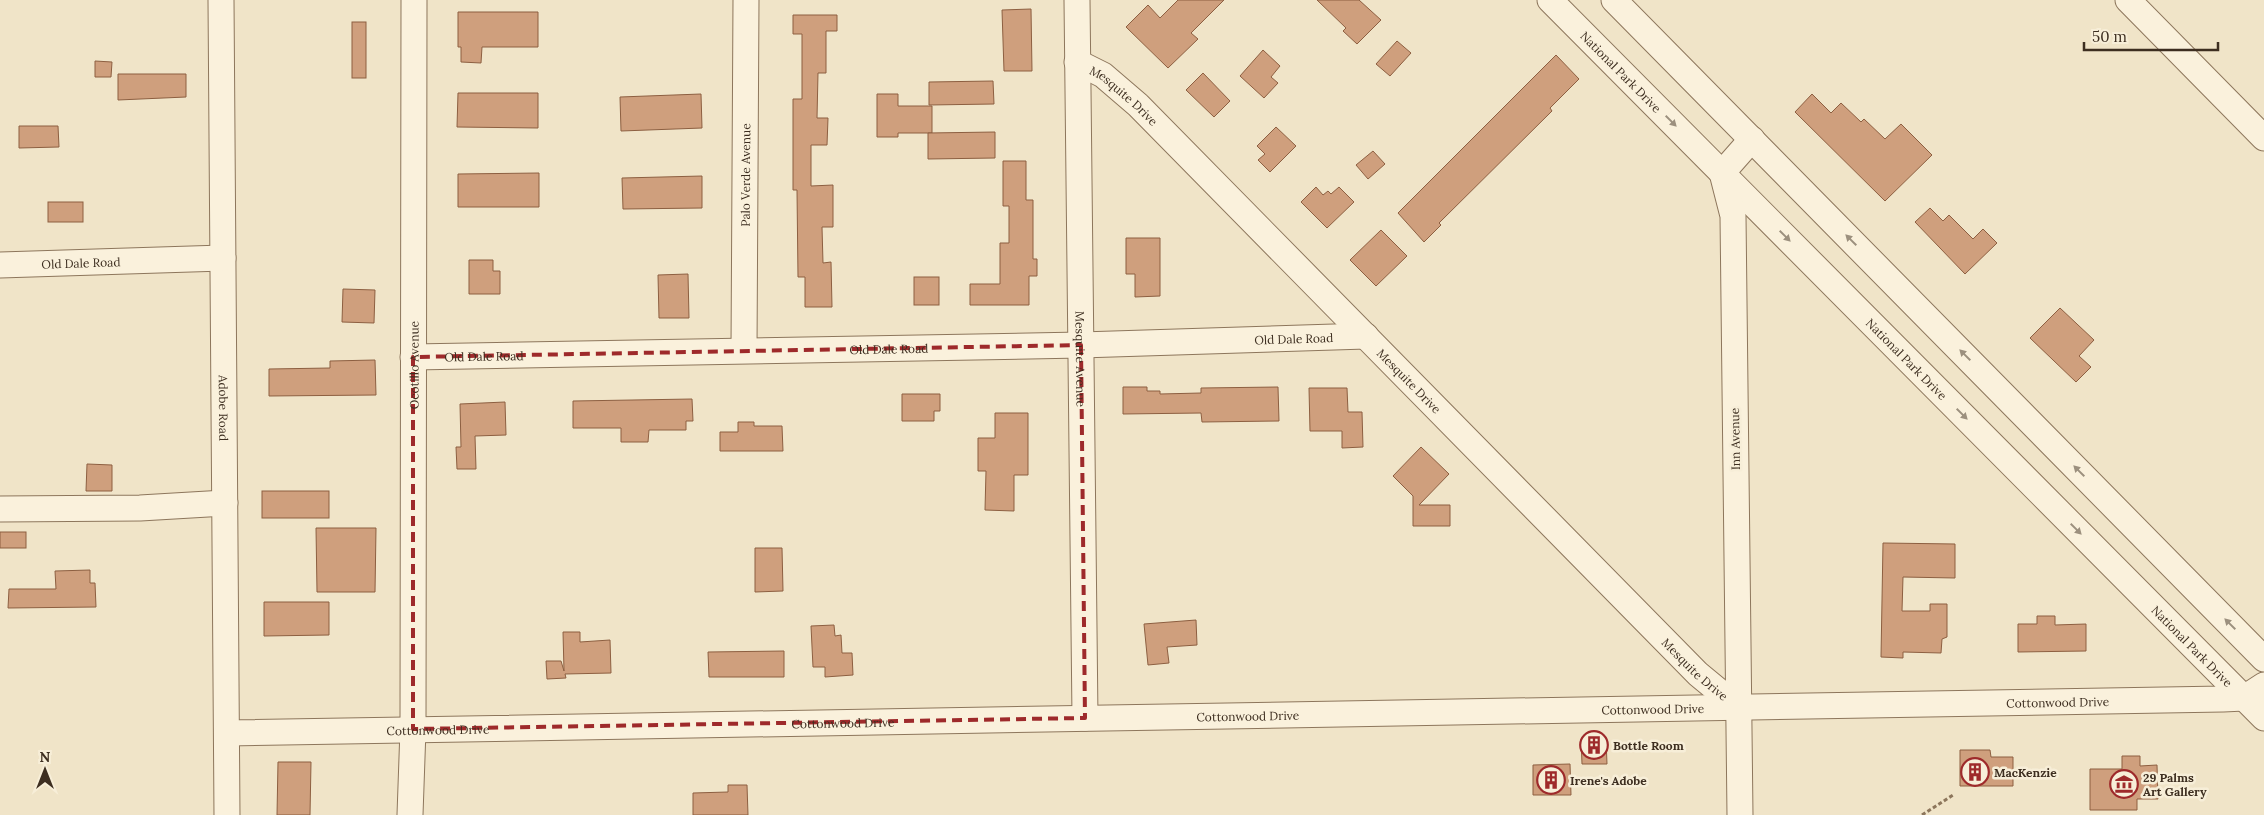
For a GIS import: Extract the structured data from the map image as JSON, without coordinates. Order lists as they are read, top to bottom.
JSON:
{
  "streets": {
    "street": [
      "National Park Drive",
      "Mesquite Drive",
      "Palo Verde Avenue",
      "Old Dale Road",
      "Mesquite Avenue",
      "Ocotillo Avenue",
      "Adobe Road",
      "Inn Avenue",
      "Cottonwood Drive"
    ]
  },
  "crossings": [
    ["National Park Drive", "Inn Avenue"],
    ["National Park Drive", "Cottonwood Drive"],
    ["Mesquite Drive", "Old Dale Road"],
    ["Mesquite Drive", "Mesquite Avenue"],
    ["Mesquite Drive", "Inn Avenue"],
    ["Mesquite Drive", "Cottonwood Drive"],
    ["Palo Verde Avenue", "Old Dale Road"],
    ["Old Dale Road", "Mesquite Avenue"],
    ["Old Dale Road", "Ocotillo Avenue"],
    ["Old Dale Road", "Adobe Road"],
    ["Mesquite Avenue", "Cottonwood Drive"],
    ["Ocotillo Avenue", "Cottonwood Drive"],
    ["Adobe Road", "Cottonwood Drive"],
    ["Inn Avenue", "Cottonwood Drive"]
  ],
  "places": {
    "building": ["Bottle Room", "MacKenzie", "Irene's Adobe"],
    "museum": ["29 Palms Art Gallery"]
  },
  "scale_bar": "50 m",
  "north": "top"
}
